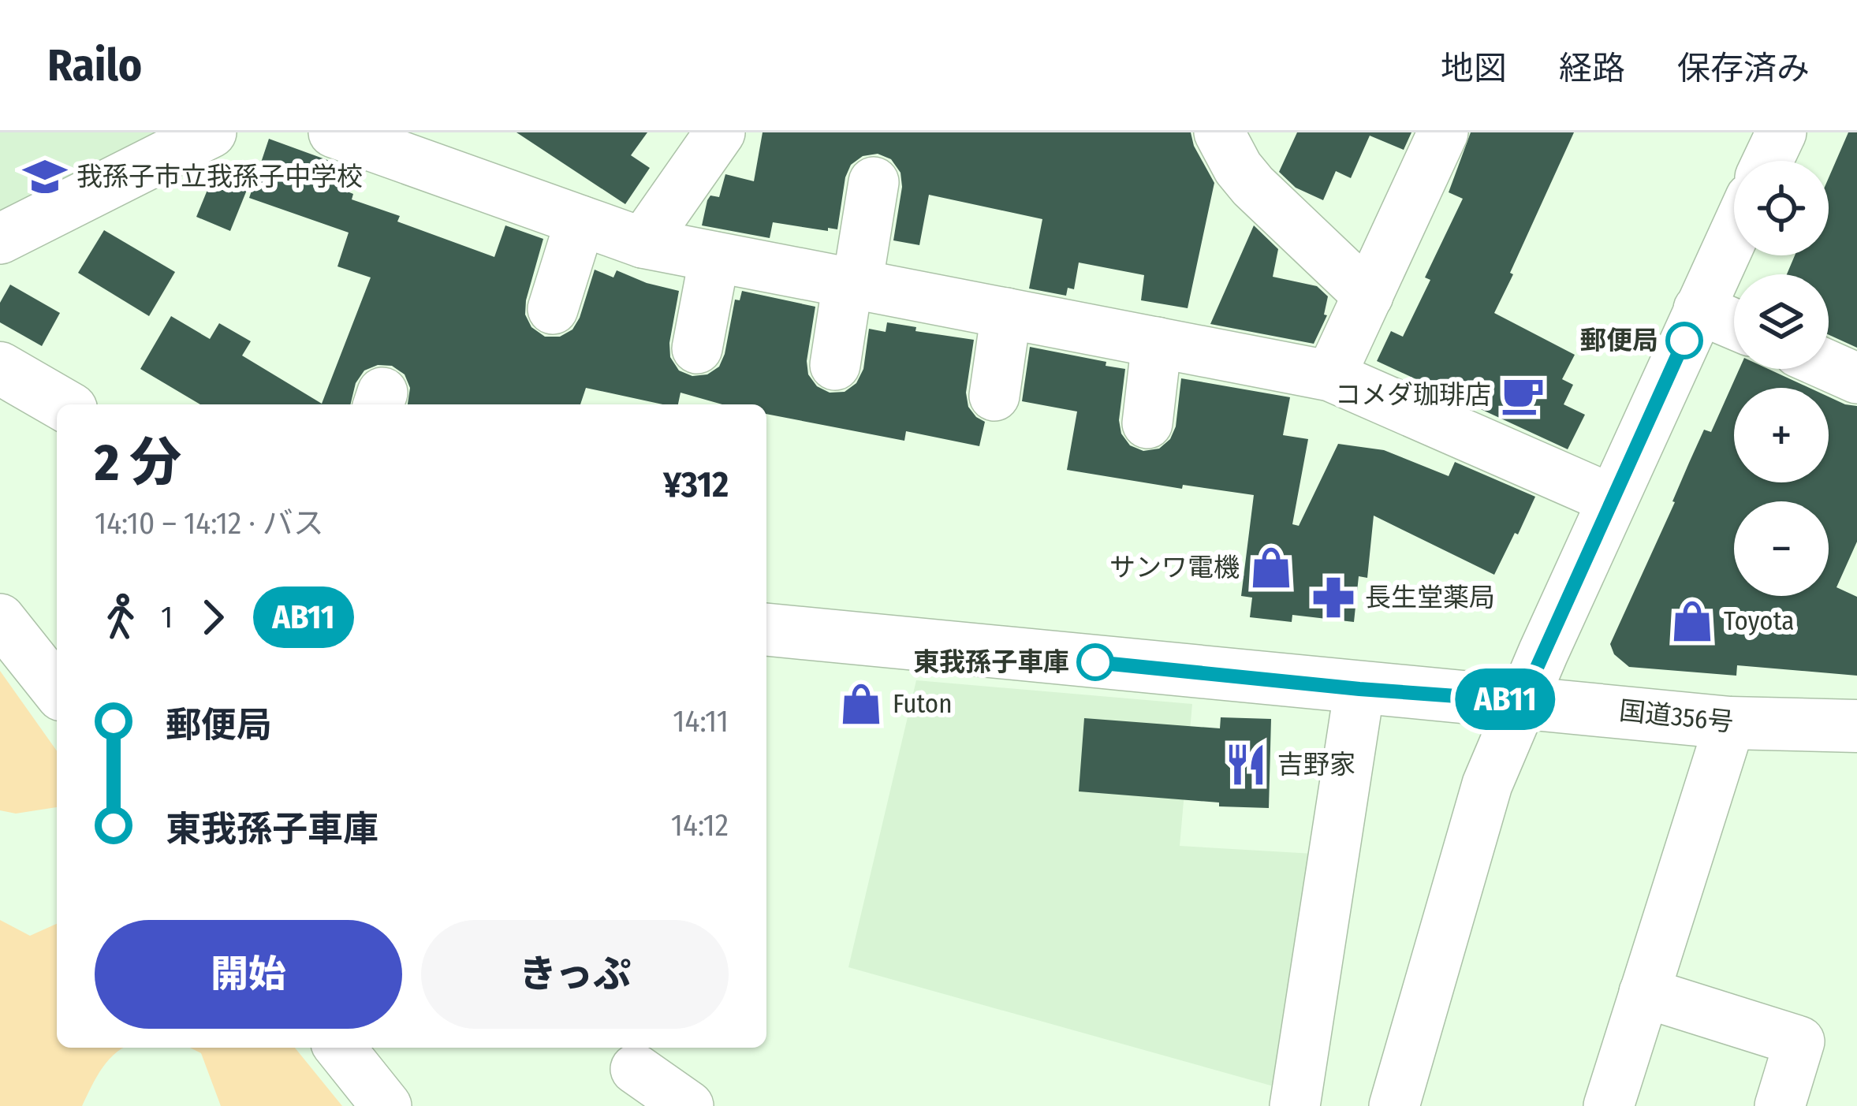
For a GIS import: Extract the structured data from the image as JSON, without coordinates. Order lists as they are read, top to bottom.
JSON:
{
  "streets": {
    "highway": ["国道356号"]
  },
  "places": {
    "school or university": ["我孫子市立我孫子中学校"],
    "other": ["郵便局", "東我孫子車庫"],
    "cafe": ["コメダ珈琲店"],
    "shop": ["サンワ電機", "Toyota", "Futon"],
    "pharmacy": ["長生堂薬局"],
    "restaurant": ["吉野家"]
  },
  "lines": ["bus line AB11"],
  "page": {
    "header": "Railo",
    "nav": ["地図", "経路", "保存済み"],
    "on_map": "AB11",
    "map_buttons": ["+", "−"],
    "heading": ["2 分", "14:10 – 14:12 · バス", "¥312"],
    "legs": ["1", "AB11"],
    "list": [
      {
        "name": "郵便局",
        "value": "14:11"
      },
      {
        "name": "東我孫子車庫",
        "value": "14:12"
      }
    ],
    "buttons": ["開始", "きっぷ"]
  }
}
